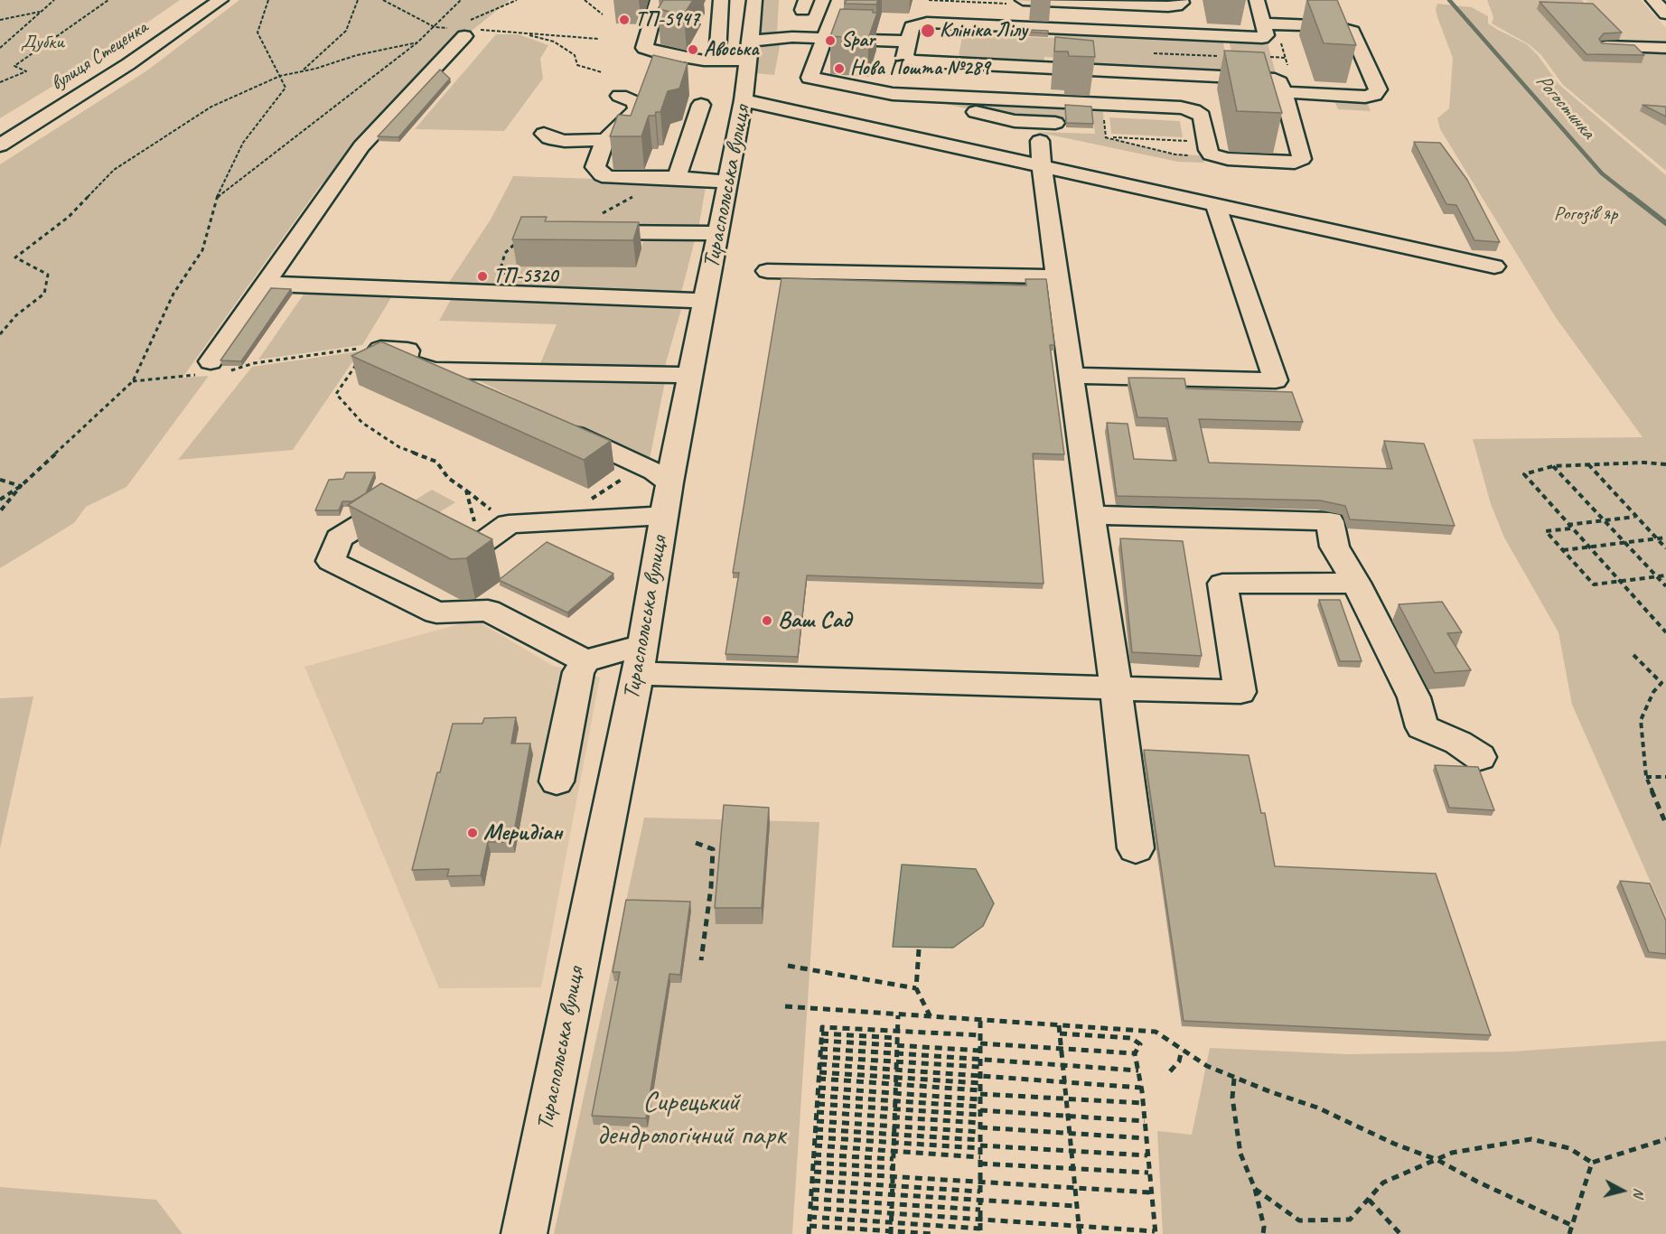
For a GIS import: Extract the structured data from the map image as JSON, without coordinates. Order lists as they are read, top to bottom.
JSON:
{
  "streets": {
    "street": ["вулиця Стеценка", "Тираспольська вулиця"]
  },
  "water": ["Рогостинка"],
  "parks": ["Дубки", "Рогозів яр", "Сирецький дендрологічний парк"],
  "places": [
    "ТП-5947",
    "Клініка Лілу",
    "Spar",
    "Авоська",
    "Нова Пошта №289",
    "ТП-5320",
    "Ваш Сад",
    "Меридіан"
  ],
  "north": "right"
}
